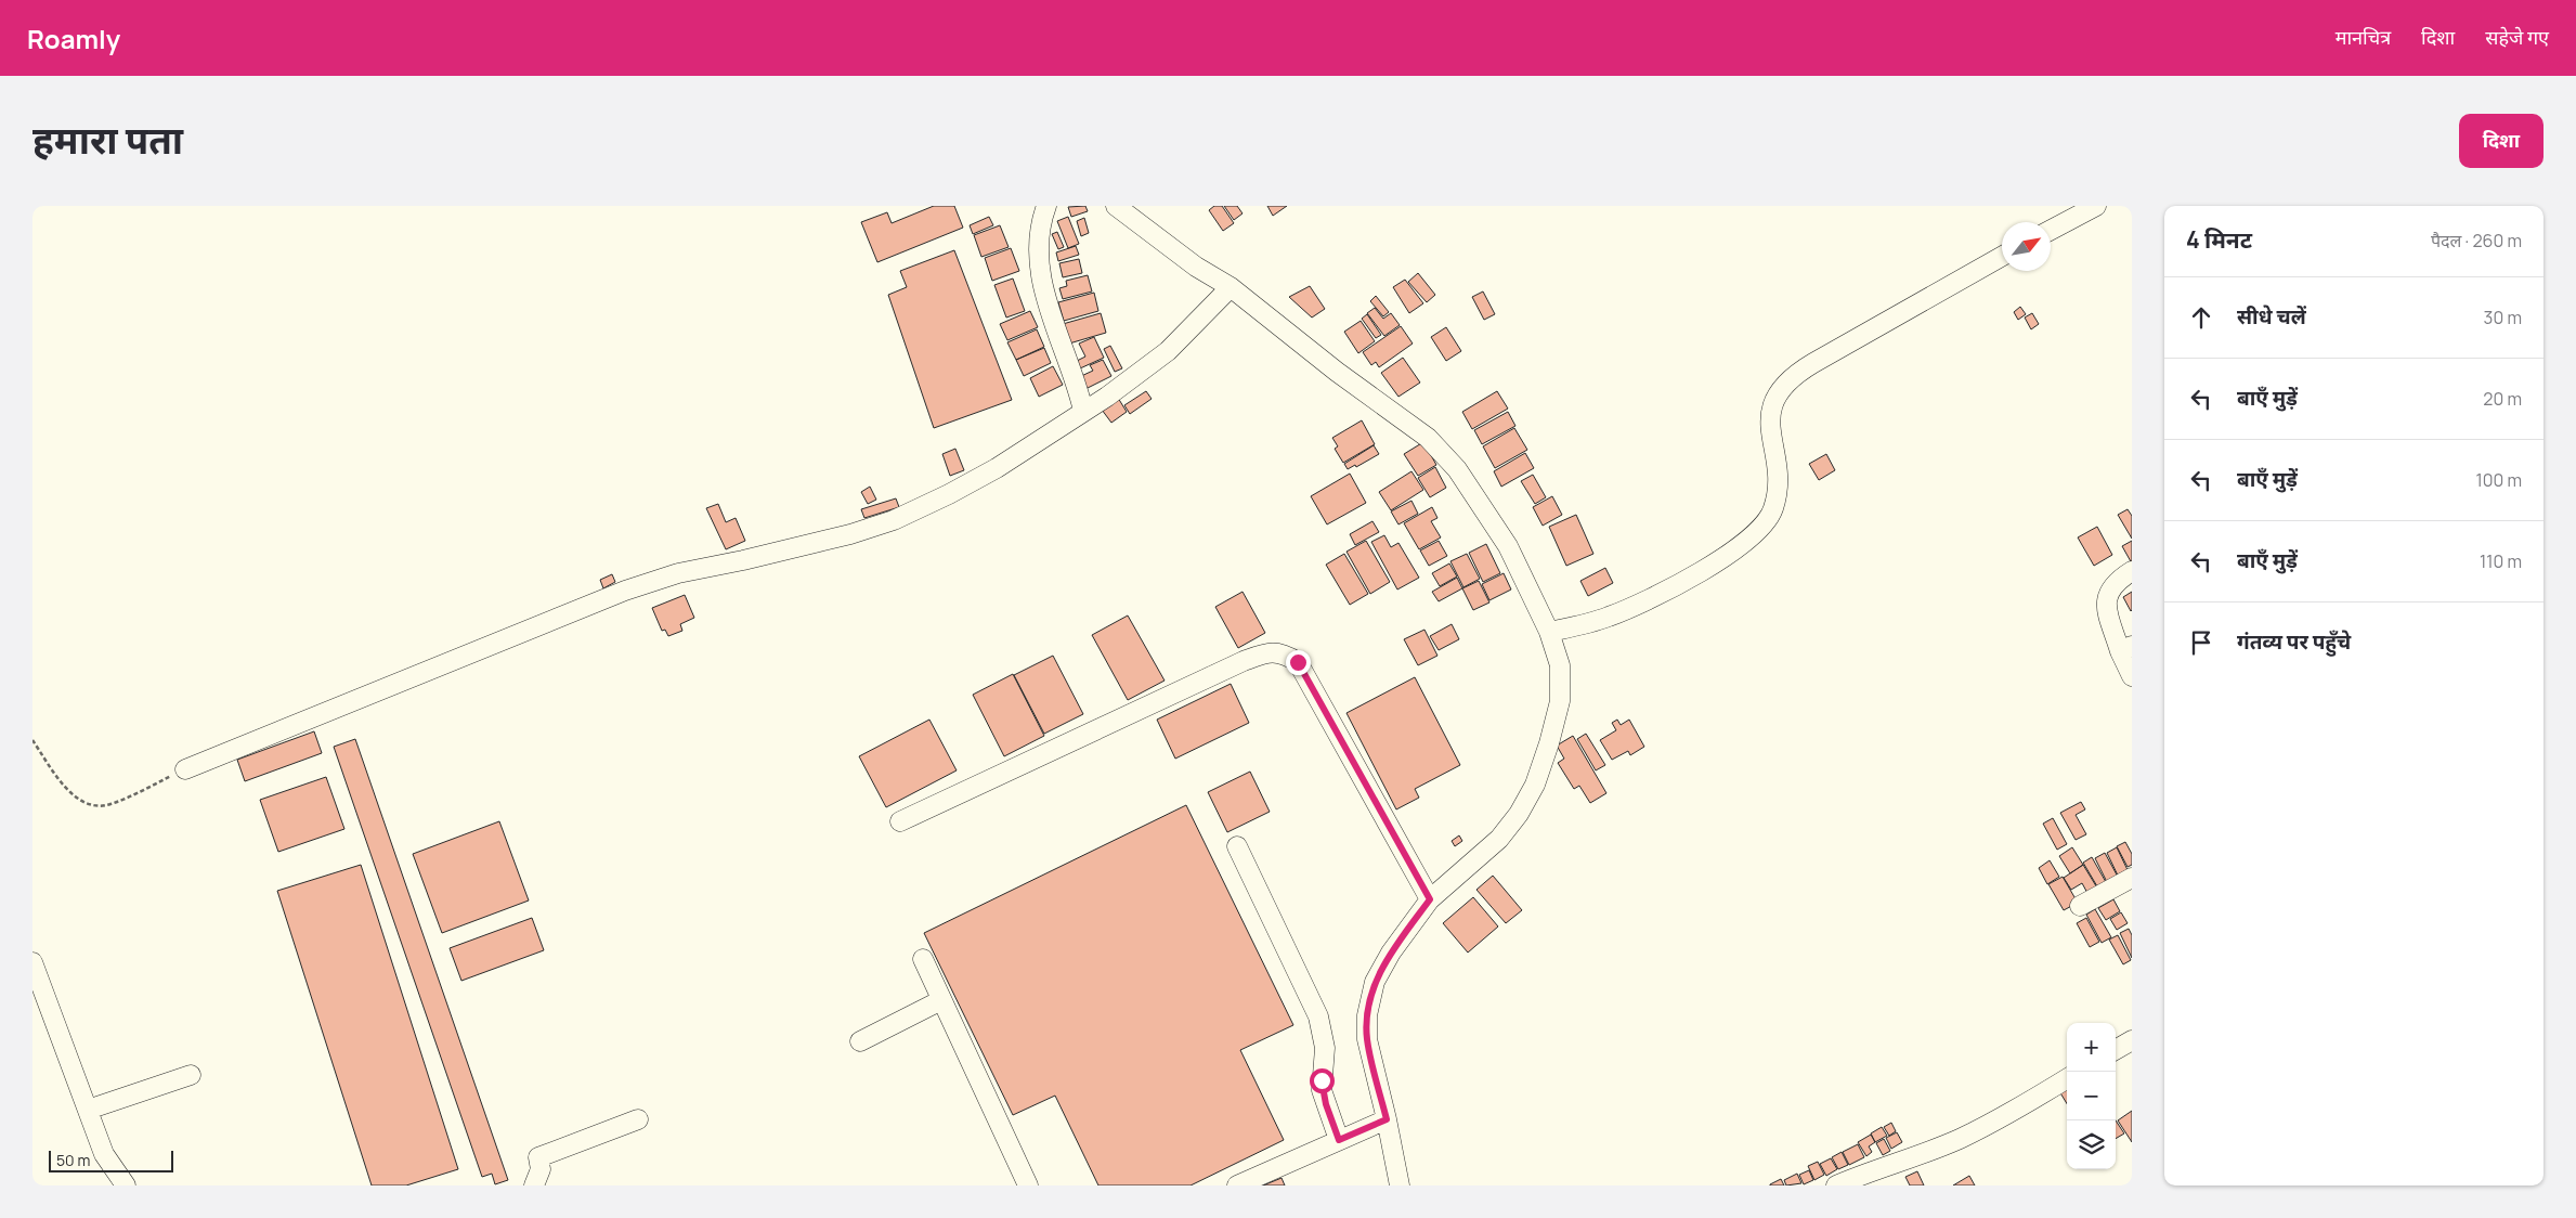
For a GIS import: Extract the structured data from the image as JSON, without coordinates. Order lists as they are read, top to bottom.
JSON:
{
  "scale_bar": "50 m",
  "north": "top right",
  "page": {
    "header": "Roamly",
    "nav": ["मानचित्र", "दिशा", "सहेजे गए"],
    "title": "हमारा पता",
    "buttons": "दिशा",
    "heading": ["4 मिनट", "पैदल · 260 m"],
    "list": [
      ["सीधे चलें", "30 m"],
      ["बाएँ मुड़ें", "20 m"],
      ["बाएँ मुड़ें", "100 m"],
      ["बाएँ मुड़ें", "110 m"],
      "गंतव्य पर पहुँचे"
    ],
    "map_buttons": ["+", "−"],
    "scale": "50 m"
  }
}
